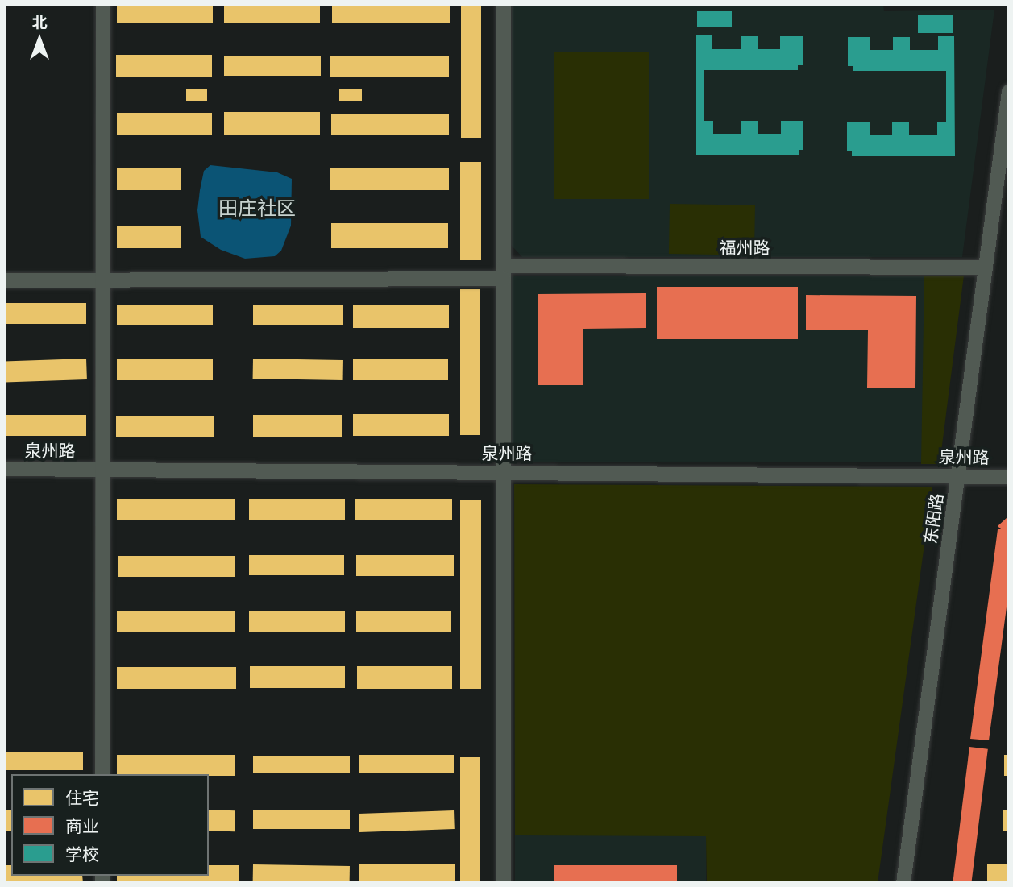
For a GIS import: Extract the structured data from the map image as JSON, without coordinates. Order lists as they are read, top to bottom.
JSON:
{
  "streets": {
    "street": ["福州路", "泉州路", "东阳路"]
  },
  "crossings": [
    ["福州路", "东阳路"],
    ["泉州路", "东阳路"]
  ],
  "districts": ["田庄社区"],
  "legend": ["住宅", "商业", "学校"],
  "north": "top"
}
